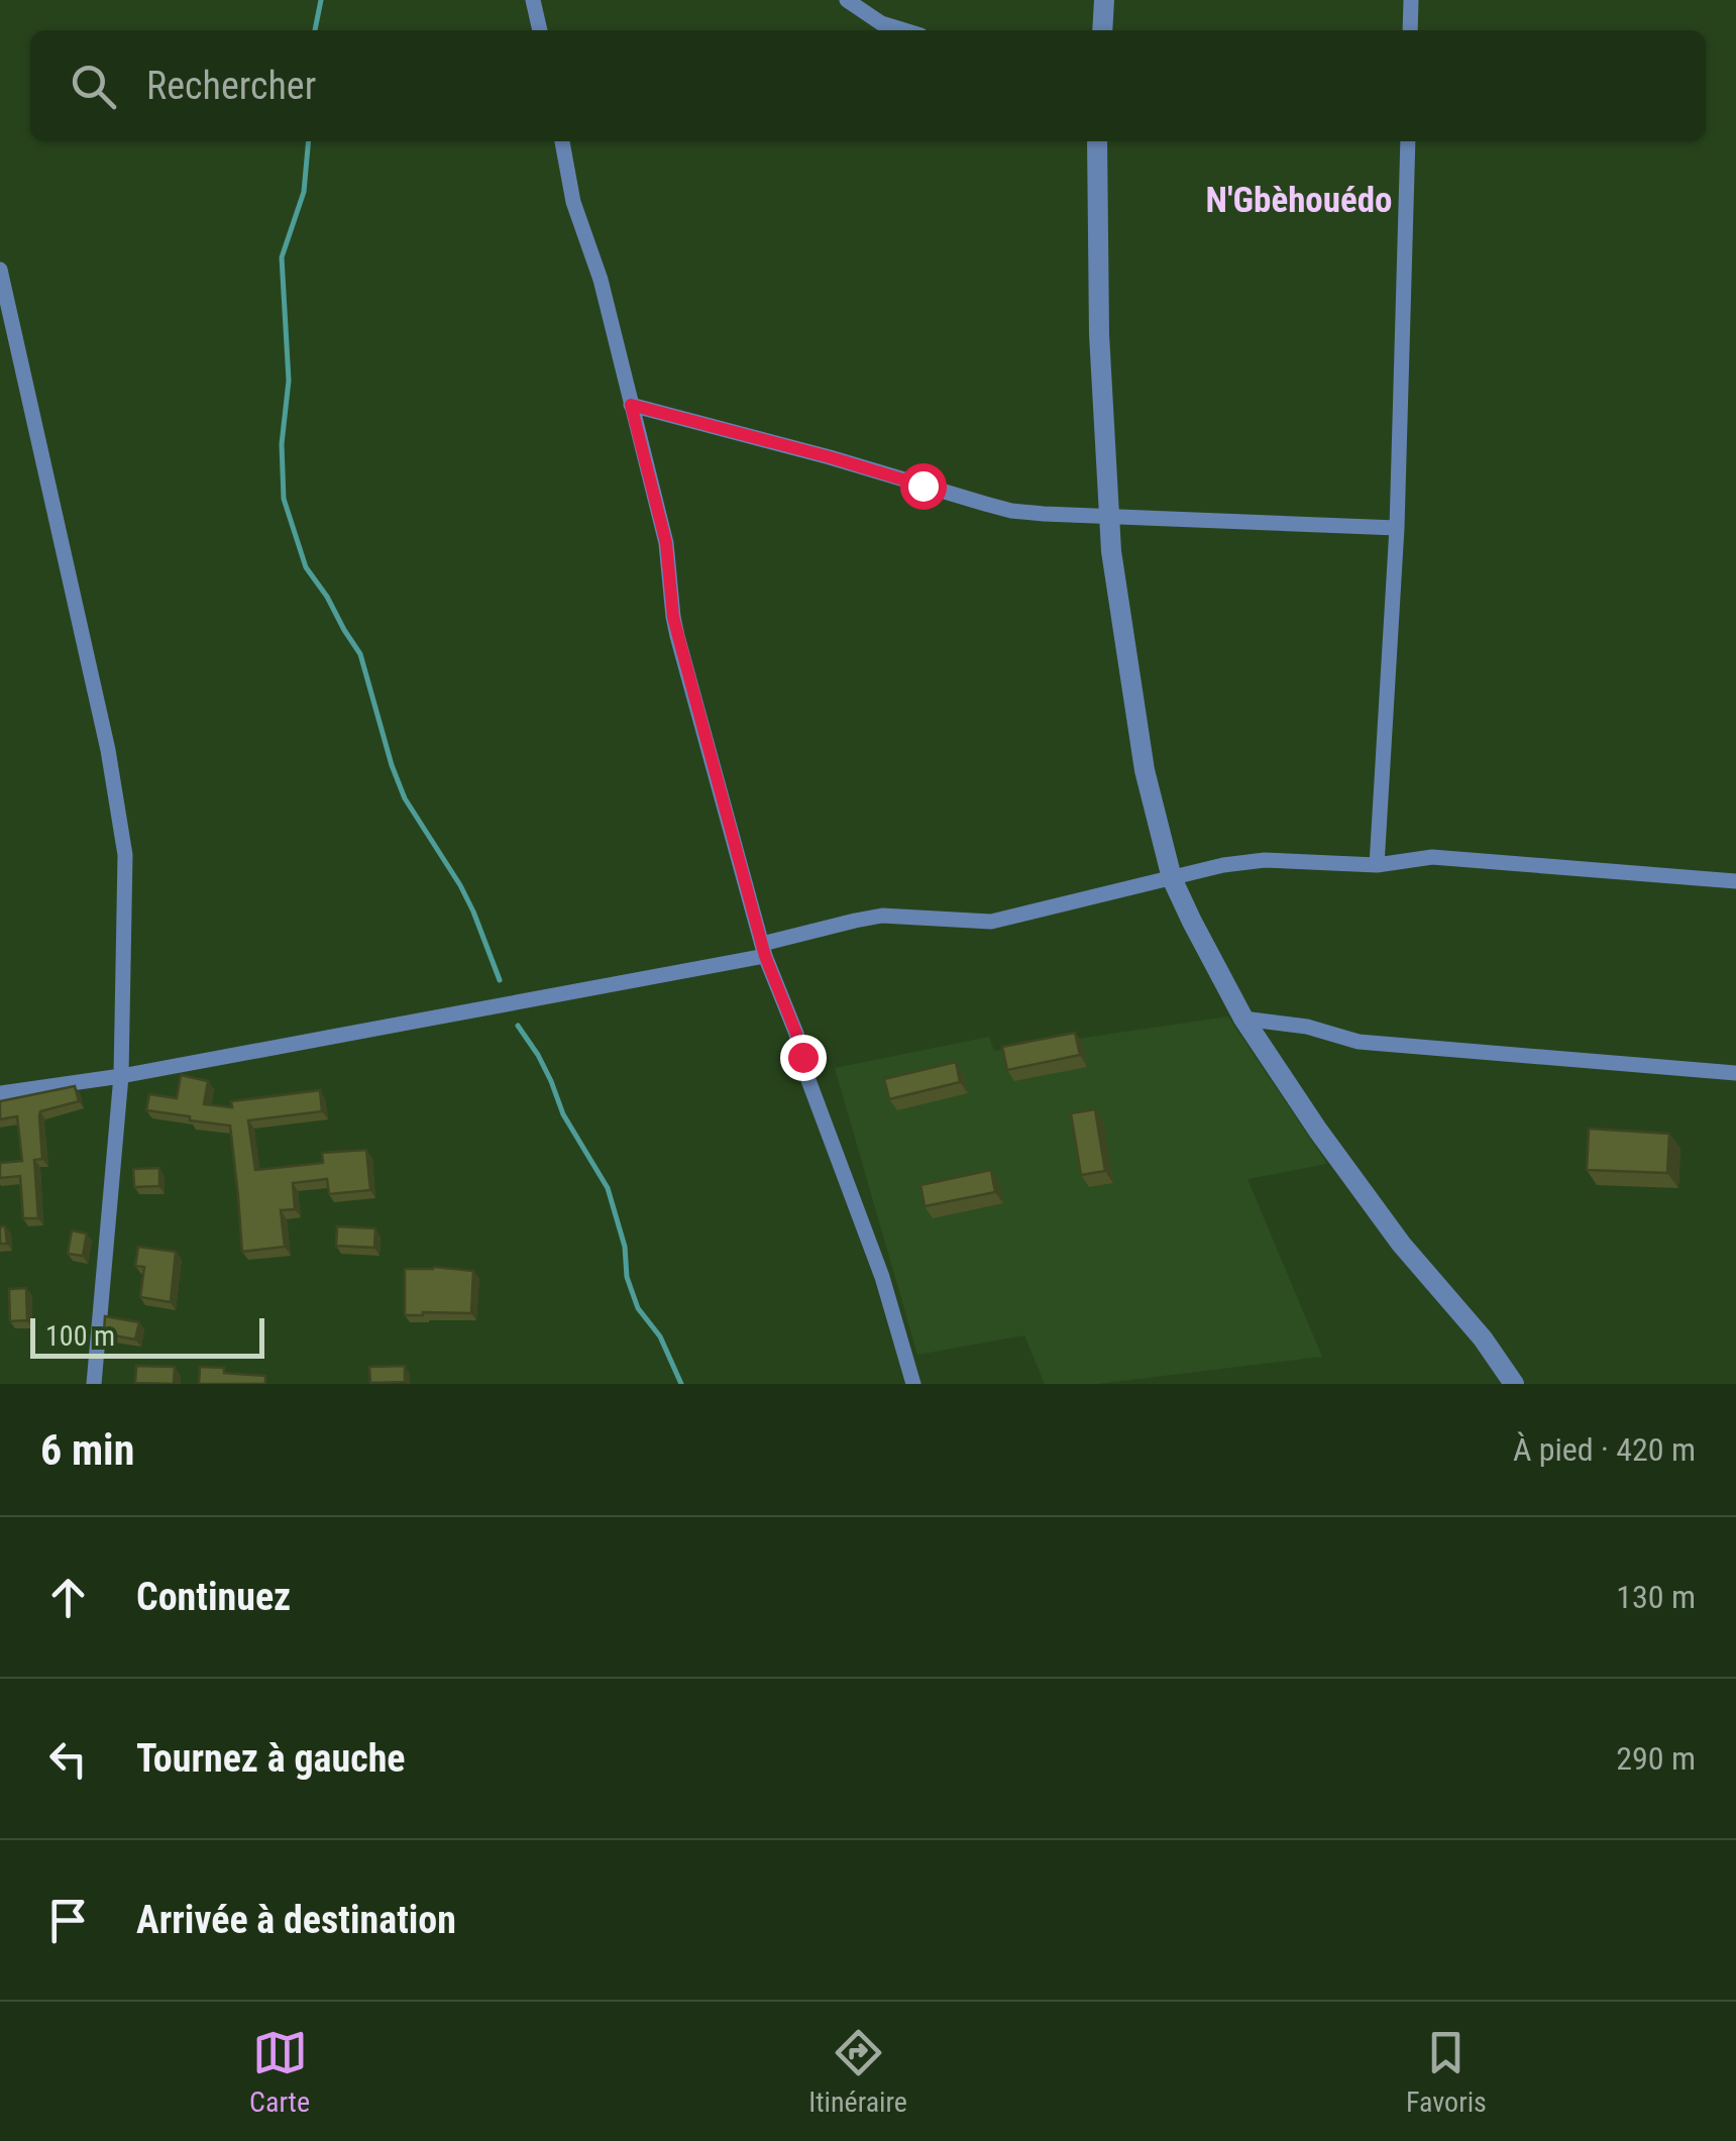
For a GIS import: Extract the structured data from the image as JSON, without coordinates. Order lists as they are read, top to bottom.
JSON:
{
  "districts": ["N'Gbèhouédo"],
  "scale_bar": "100 m",
  "page": {
    "search": "Rechercher",
    "scale": "100 m",
    "heading": ["6 min", "À pied · 420 m"],
    "list": [
      ["Continuez", "130 m"],
      ["Tournez à gauche", "290 m"],
      "Arrivée à destination"
    ],
    "nav": ["Carte", "Itinéraire", "Favoris"]
  }
}
